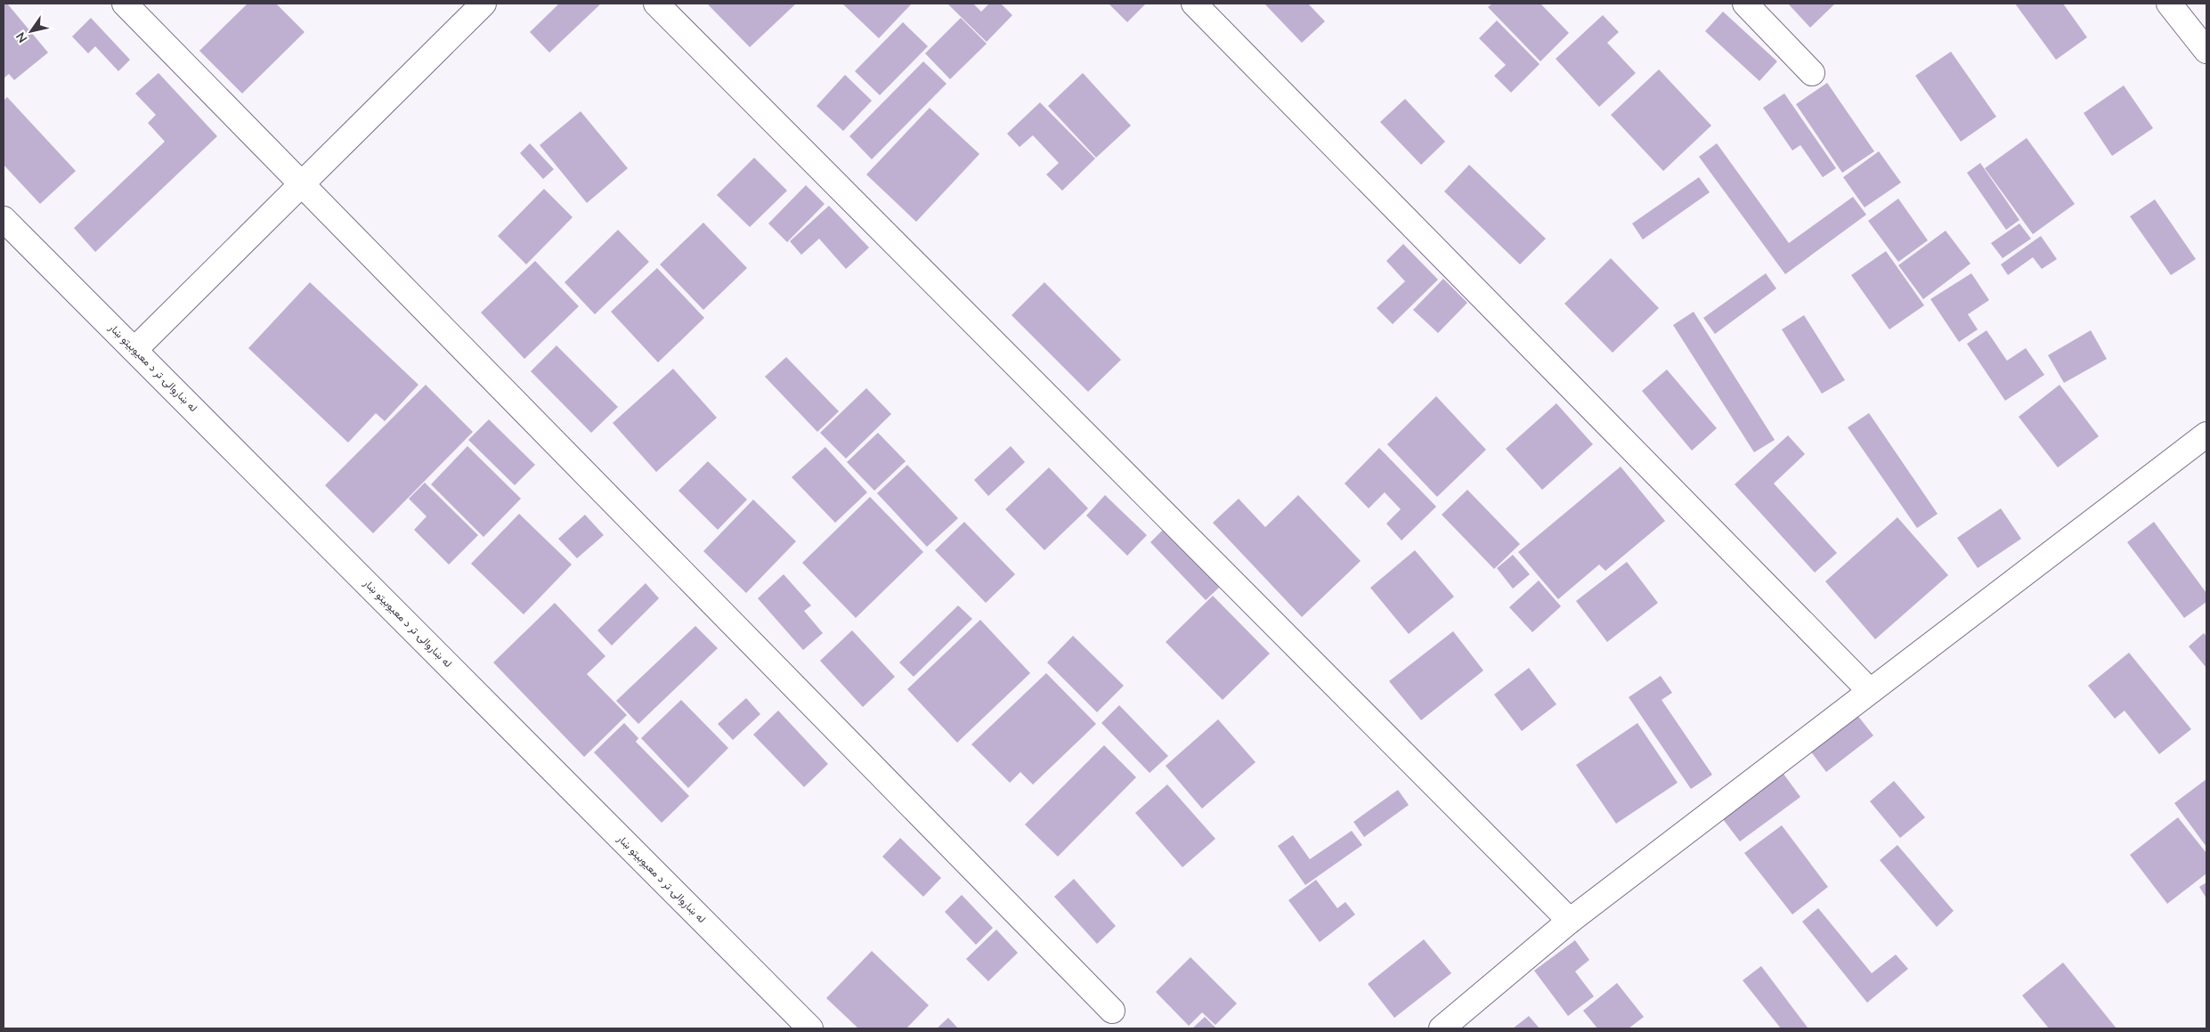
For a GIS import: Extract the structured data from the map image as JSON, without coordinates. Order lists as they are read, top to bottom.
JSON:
{
  "streets": {
    "street": ["له ښاروالۍ تر د معیوبیتو ښار"]
  },
  "north": "bottom left"
}
